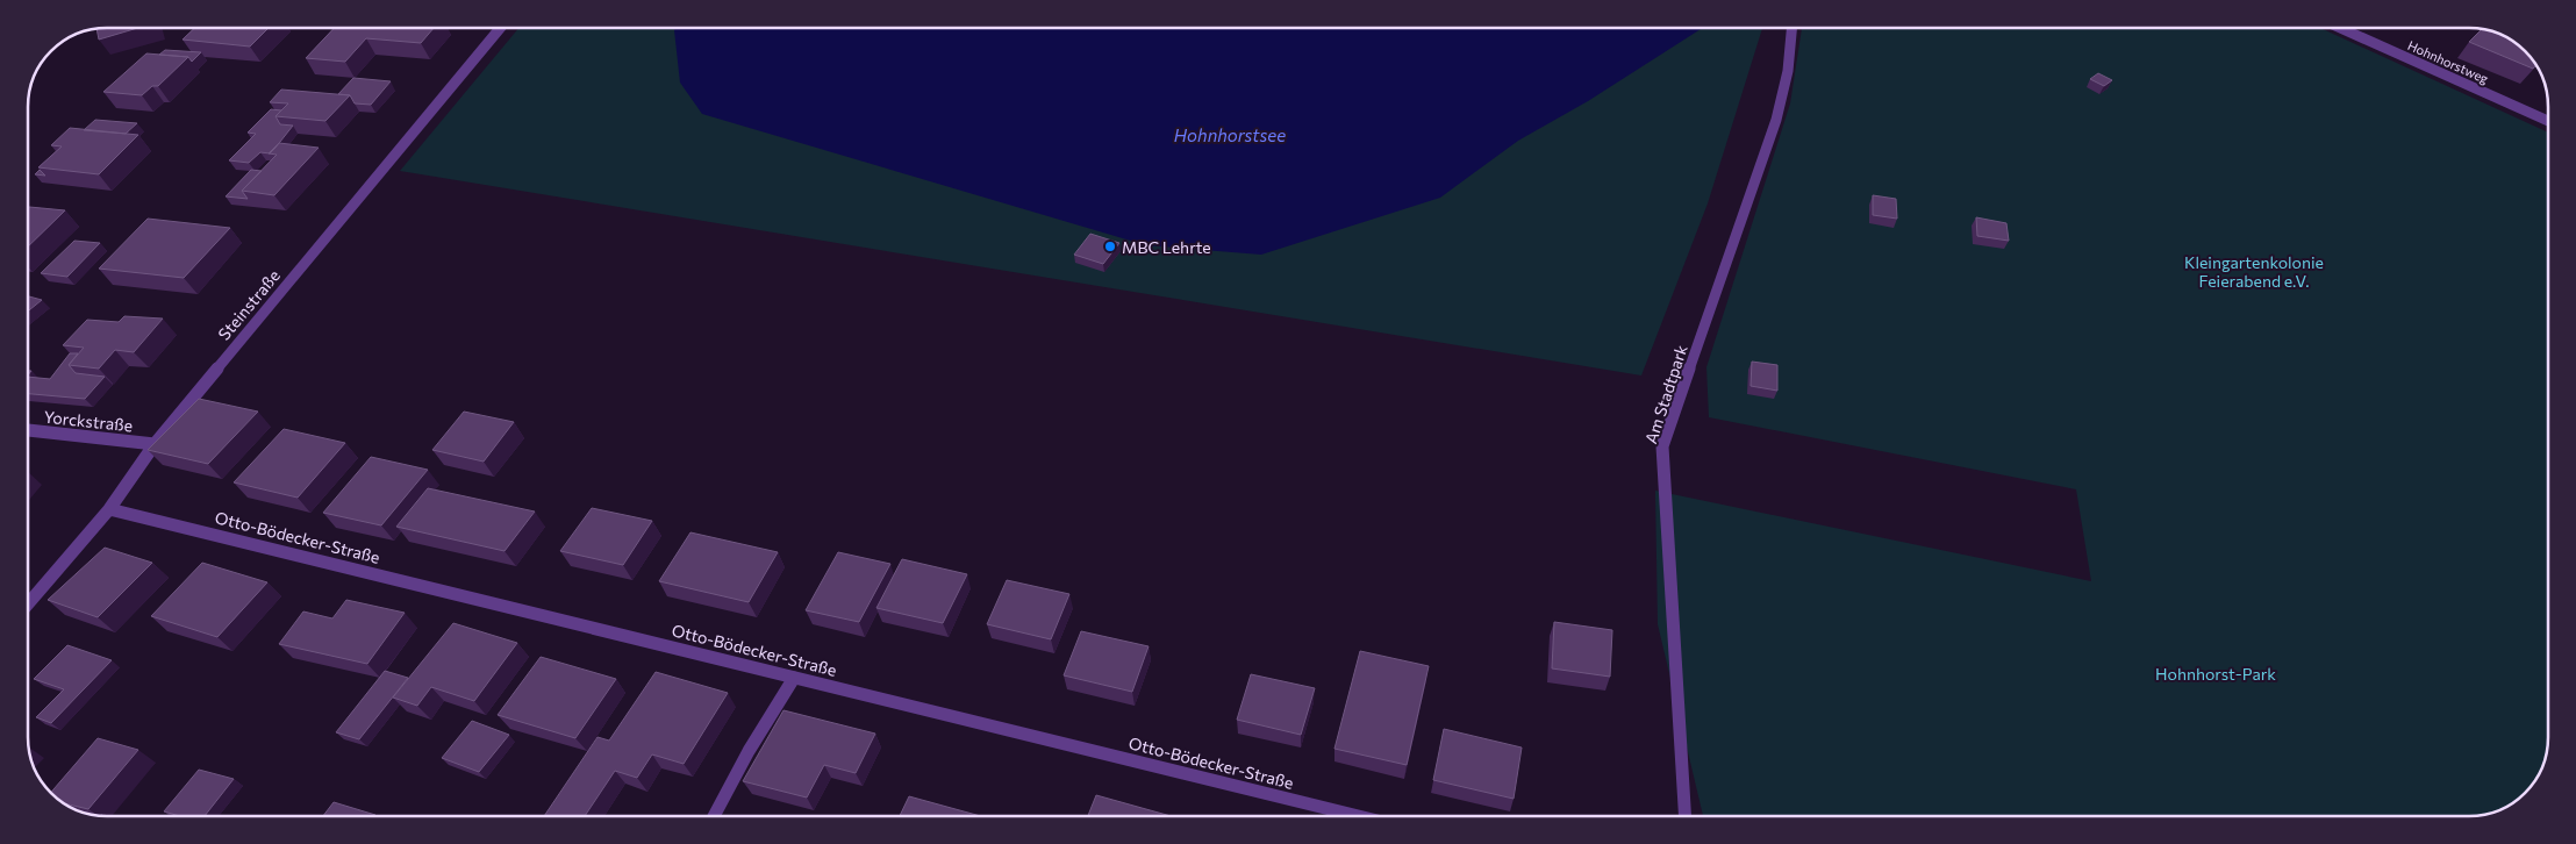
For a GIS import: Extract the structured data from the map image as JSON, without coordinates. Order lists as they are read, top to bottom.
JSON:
{
  "streets": {
    "street": [
      "Hohnhorstweg",
      "Steinstraße",
      "Am Stadtpark",
      "Yorckstraße",
      "Otto-Bödecker-Straße"
    ]
  },
  "crossings": [
    ["Steinstraße", "Yorckstraße"],
    ["Steinstraße", "Otto-Bödecker-Straße"]
  ],
  "water": ["Hohnhorstsee"],
  "parks": ["Kleingartenkolonie Feierabend e.V.", "Hohnhorst-Park"],
  "places": ["MBC Lehrte"]
}
